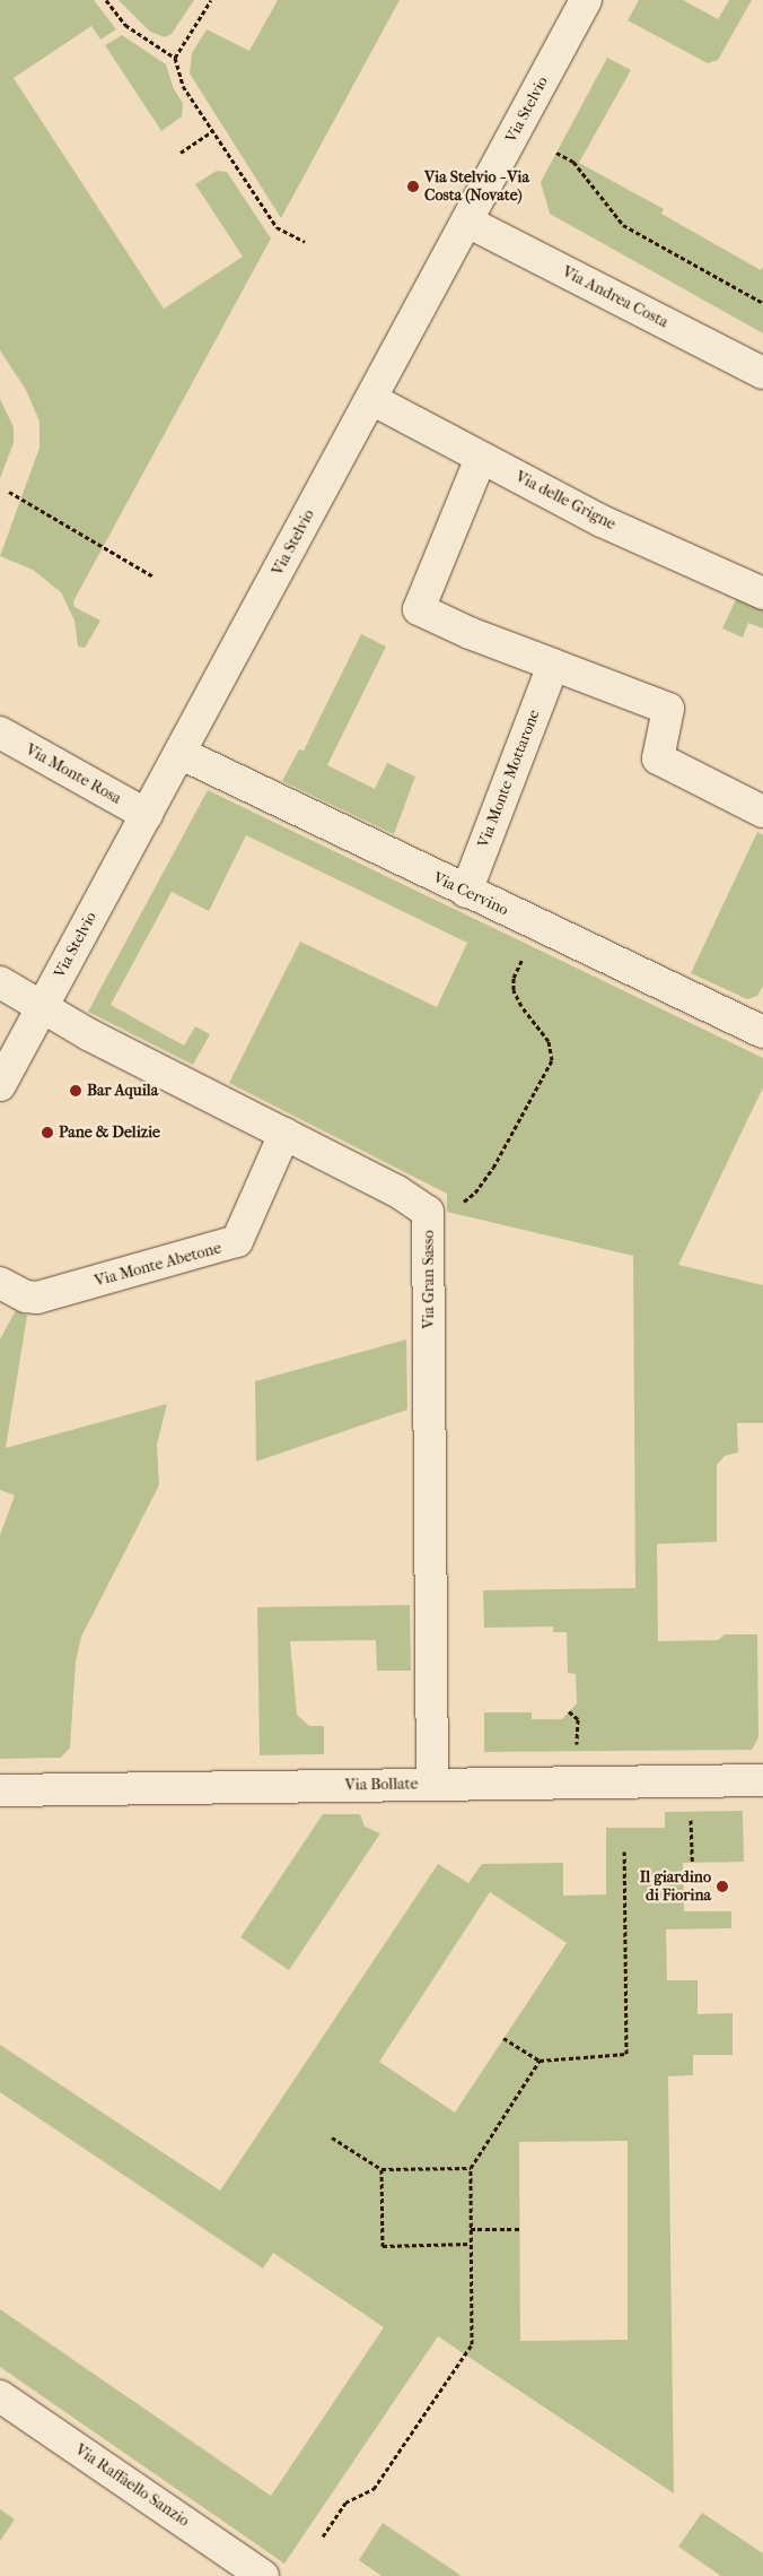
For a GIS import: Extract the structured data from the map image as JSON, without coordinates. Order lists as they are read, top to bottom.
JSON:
{
  "streets": {
    "street": [
      "Via Stelvio",
      "Via Andrea Costa",
      "Via delle Grigne",
      "Via Monte Rosa",
      "Via Monte Mottarone",
      "Via Cervino",
      "Via Monte Abetone",
      "Via Gran Sasso",
      "Via Bollate",
      "Via Raffaello Sanzio"
    ]
  },
  "crossings": [
    ["Via Stelvio", "Via Andrea Costa"],
    ["Via Stelvio", "Via delle Grigne"],
    ["Via Stelvio", "Via Monte Rosa"],
    ["Via Stelvio", "Via Cervino"],
    ["Via Stelvio", "Via Gran Sasso"],
    ["Via Monte Mottarone", "Via Cervino"],
    ["Via Monte Abetone", "Via Gran Sasso"],
    ["Via Gran Sasso", "Via Bollate"]
  ],
  "places": [
    "Via Stelvio - Via Costa (Novate)",
    "Bar Aquila",
    "Pane & Delizie",
    "Il giardino di Fiorina"
  ]
}
